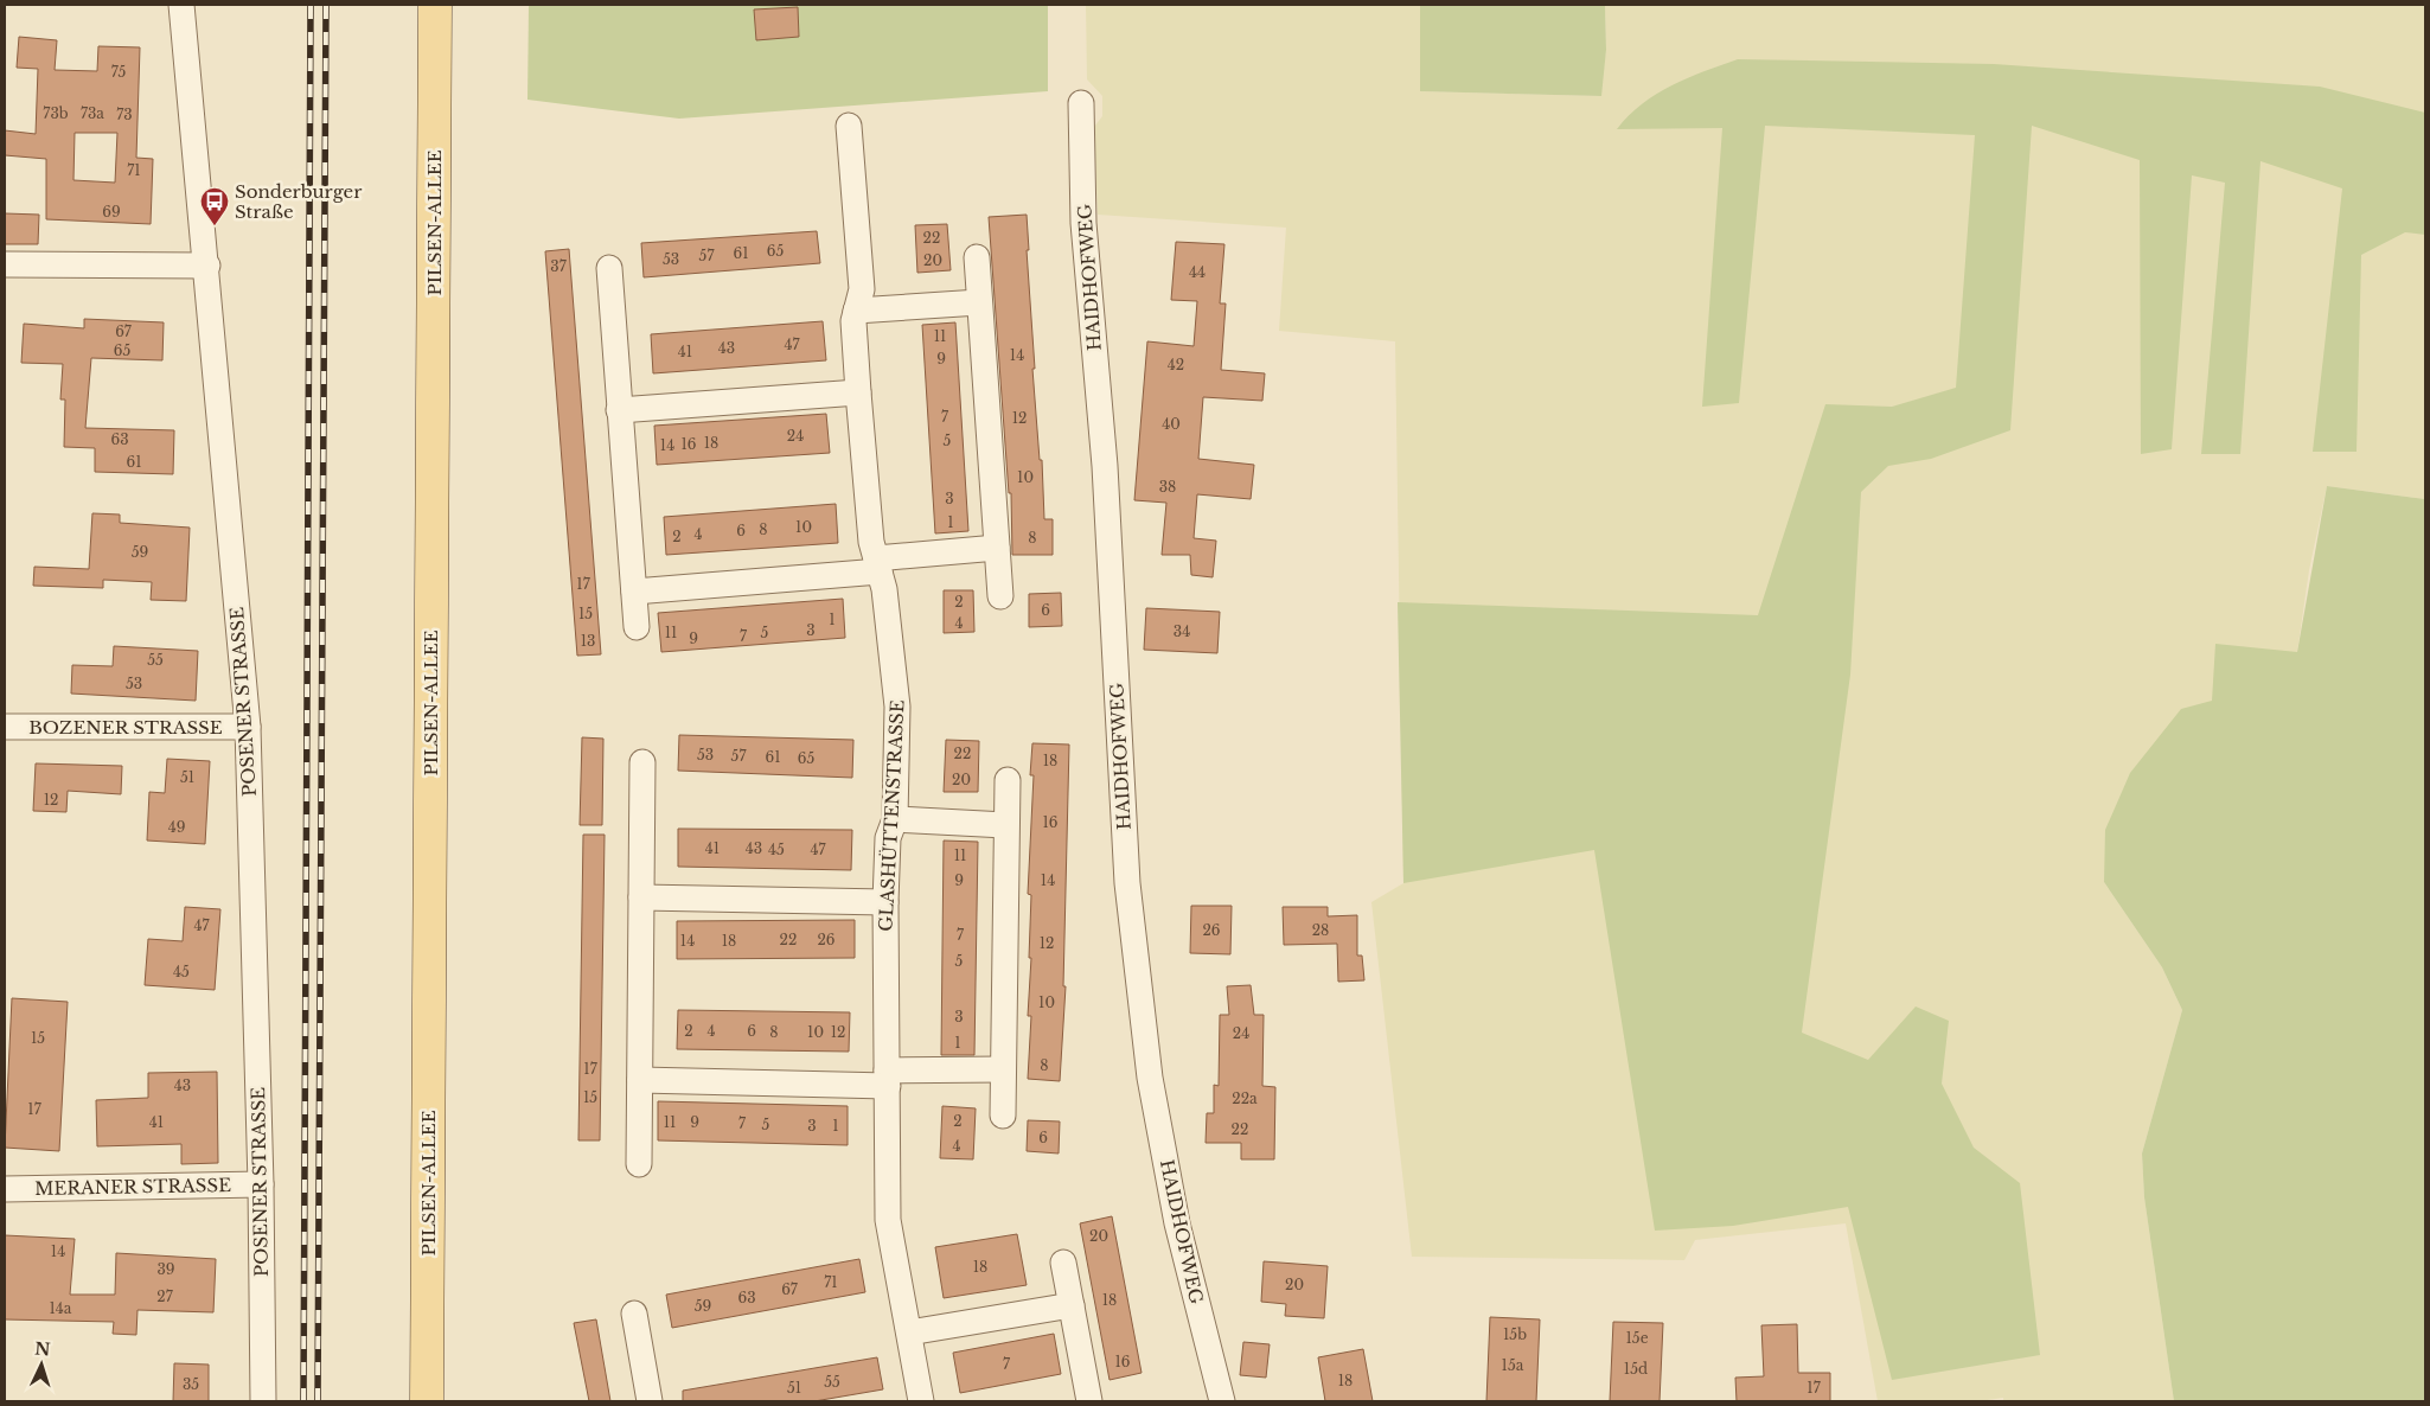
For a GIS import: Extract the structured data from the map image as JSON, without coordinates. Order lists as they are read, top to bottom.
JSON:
{
  "streets": {
    "main road": ["PILSEN-ALLEE"],
    "street": [
      "HAIDHOFWEG",
      "POSENER STRASSE",
      "BOZENER STRASSE",
      "GLASHÜTTENSTRASSE",
      "MERANER STRASSE"
    ]
  },
  "crossings": [
    ["POSENER STRASSE", "BOZENER STRASSE"],
    ["POSENER STRASSE", "MERANER STRASSE"]
  ],
  "places": {
    "bus stop": ["Sonderburger Straße"]
  },
  "house_numbers": [
    "75",
    "73b",
    "73a",
    "73",
    "71",
    "69",
    "22",
    "65",
    "61",
    "57",
    "53",
    "20",
    "37",
    "44",
    "67",
    "11",
    "47",
    "43",
    "65",
    "41",
    "14",
    "9",
    "42",
    "7",
    "12",
    "40",
    "24",
    "63",
    "5",
    "18",
    "16",
    "14",
    "61",
    "10",
    "38",
    "3",
    "1",
    "10",
    "8",
    "6",
    "4",
    "2",
    "8",
    "59",
    "17",
    "2",
    "6",
    "15",
    "1",
    "4",
    "3",
    "34",
    "11",
    "5",
    "7",
    "9",
    "13",
    "55",
    "53",
    "22",
    "53",
    "57",
    "61",
    "65",
    "18",
    "51",
    "20",
    "12",
    "16",
    "49",
    "41",
    "43",
    "45",
    "47",
    "11",
    "9",
    "14",
    "47",
    "26",
    "28",
    "7",
    "22",
    "26",
    "14",
    "18",
    "12",
    "5",
    "45",
    "10",
    "3",
    "2",
    "4",
    "6",
    "8",
    "10",
    "12",
    "24",
    "15",
    "1",
    "8",
    "17",
    "43",
    "15",
    "22a",
    "17",
    "2",
    "41",
    "11",
    "9",
    "7",
    "5",
    "3",
    "1",
    "22",
    "6",
    "4",
    "20",
    "14",
    "18",
    "39",
    "71",
    "20",
    "67",
    "27",
    "63",
    "18",
    "59",
    "14a",
    "15b",
    "15e",
    "16",
    "7",
    "15a",
    "15d",
    "18",
    "55",
    "35",
    "51",
    "17"
  ],
  "north": "top"
}
